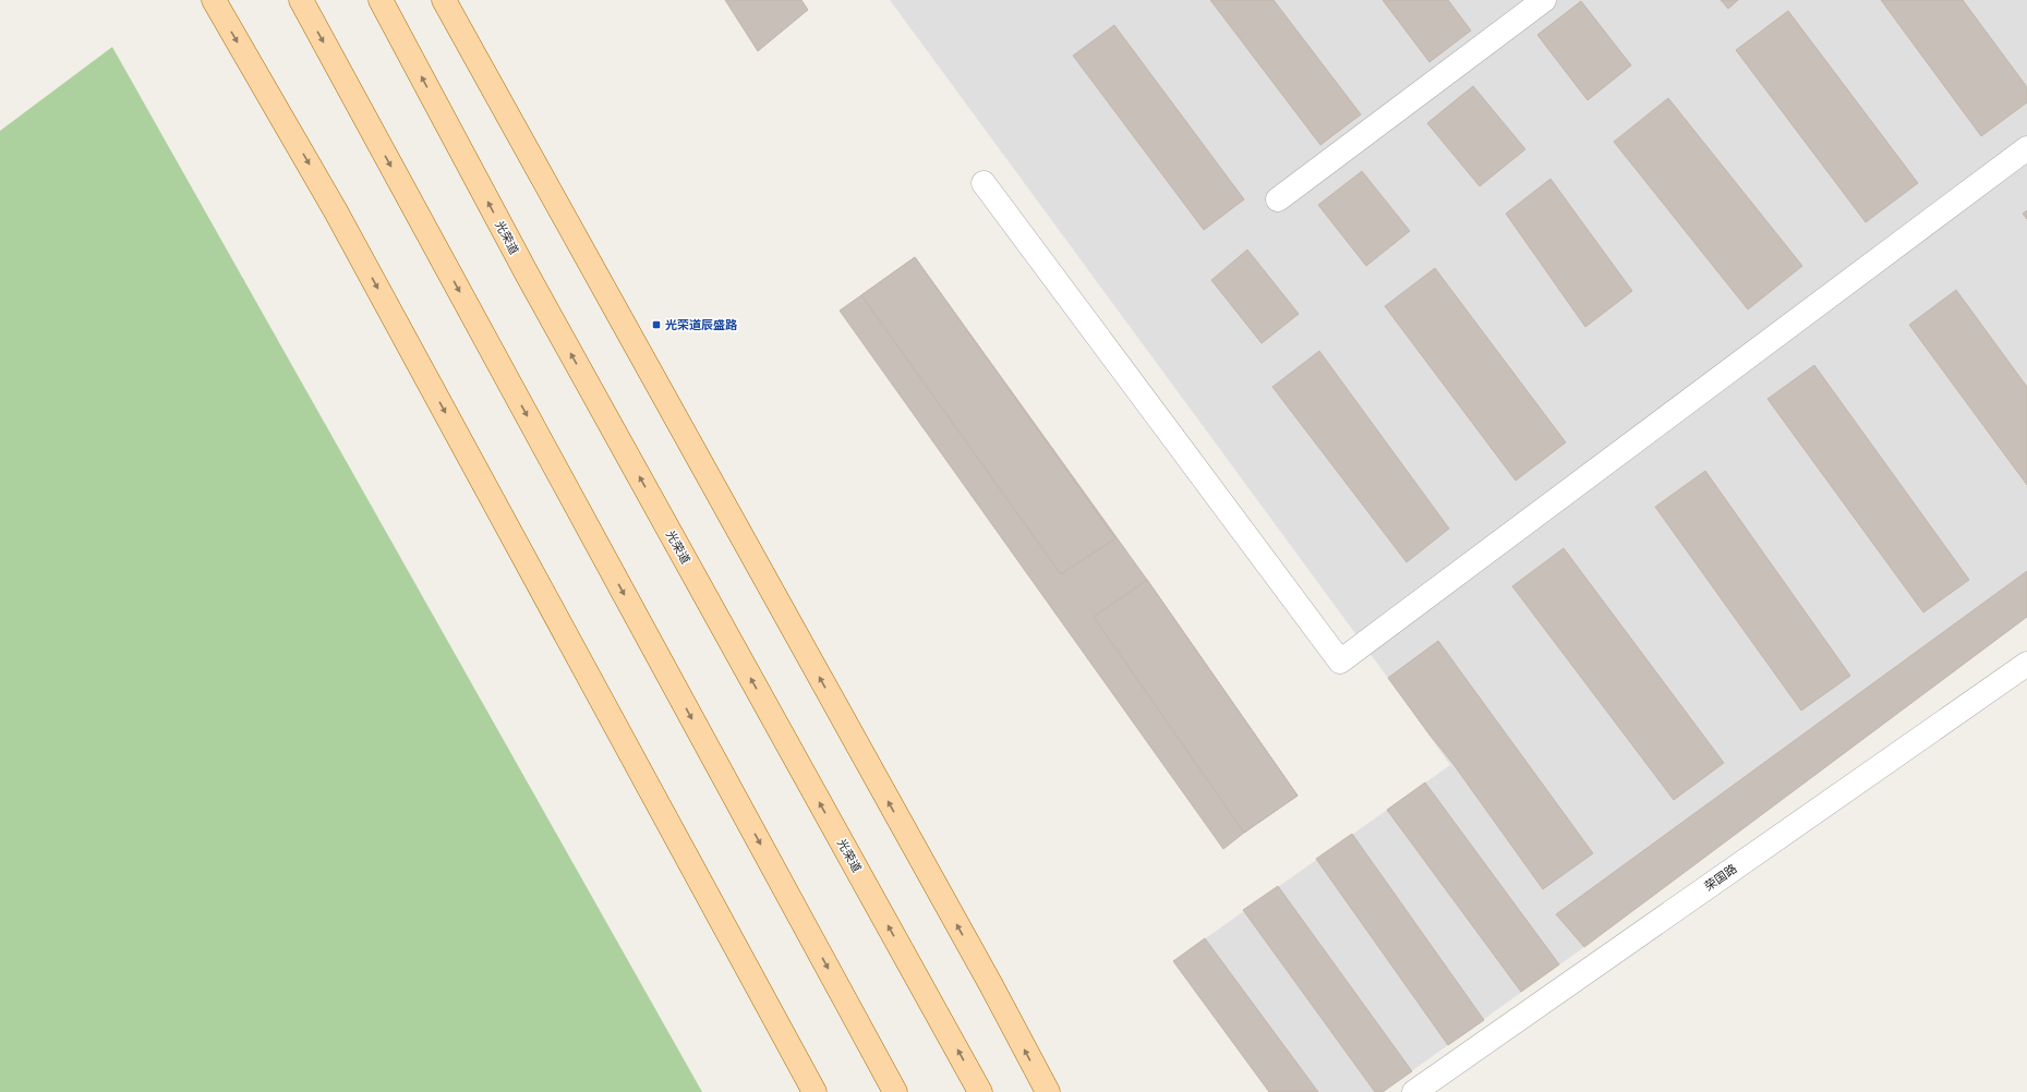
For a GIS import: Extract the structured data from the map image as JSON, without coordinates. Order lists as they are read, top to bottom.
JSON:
{
  "streets": {
    "main road": ["光荣道"],
    "street": ["荣国路"]
  },
  "places": {
    "transit": ["光荣道辰盛路"]
  }
}
